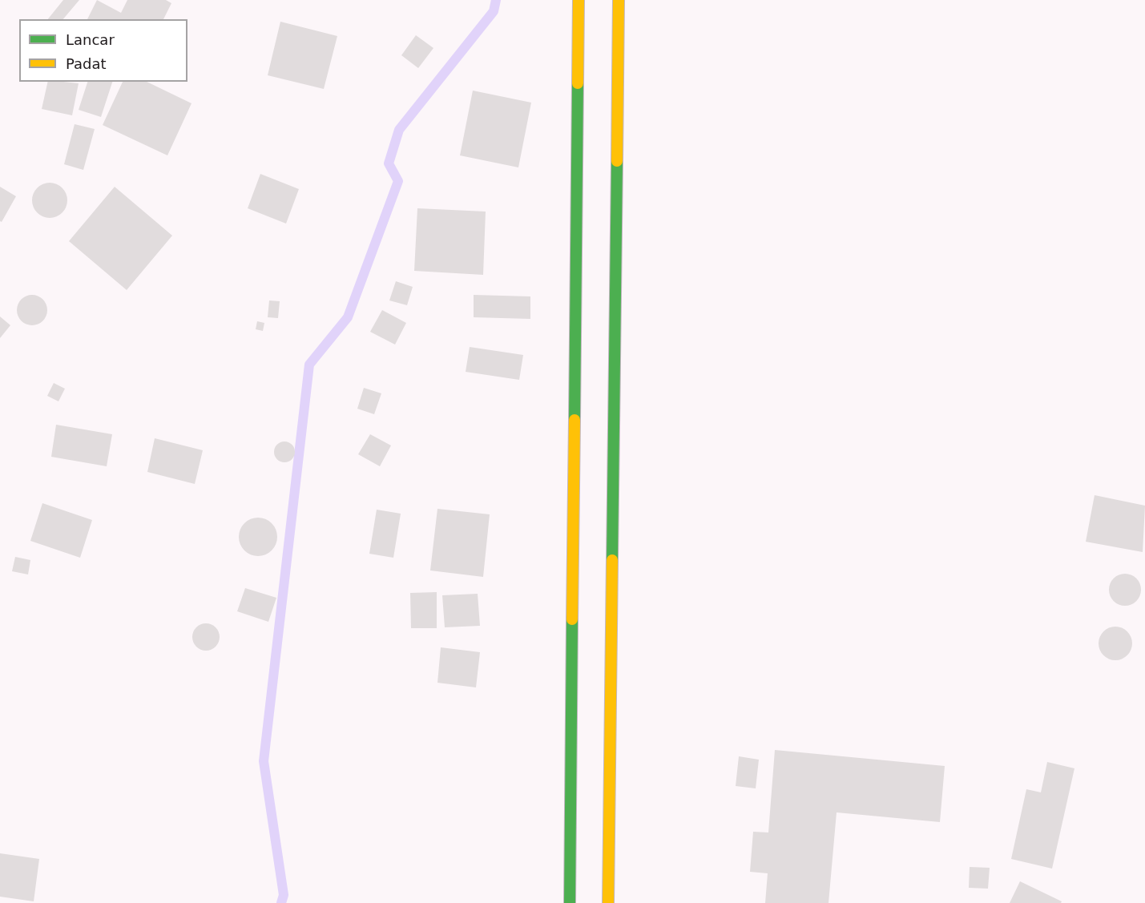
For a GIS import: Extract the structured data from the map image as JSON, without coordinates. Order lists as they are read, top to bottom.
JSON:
{
  "legend": ["Lancar", "Padat"]
}
